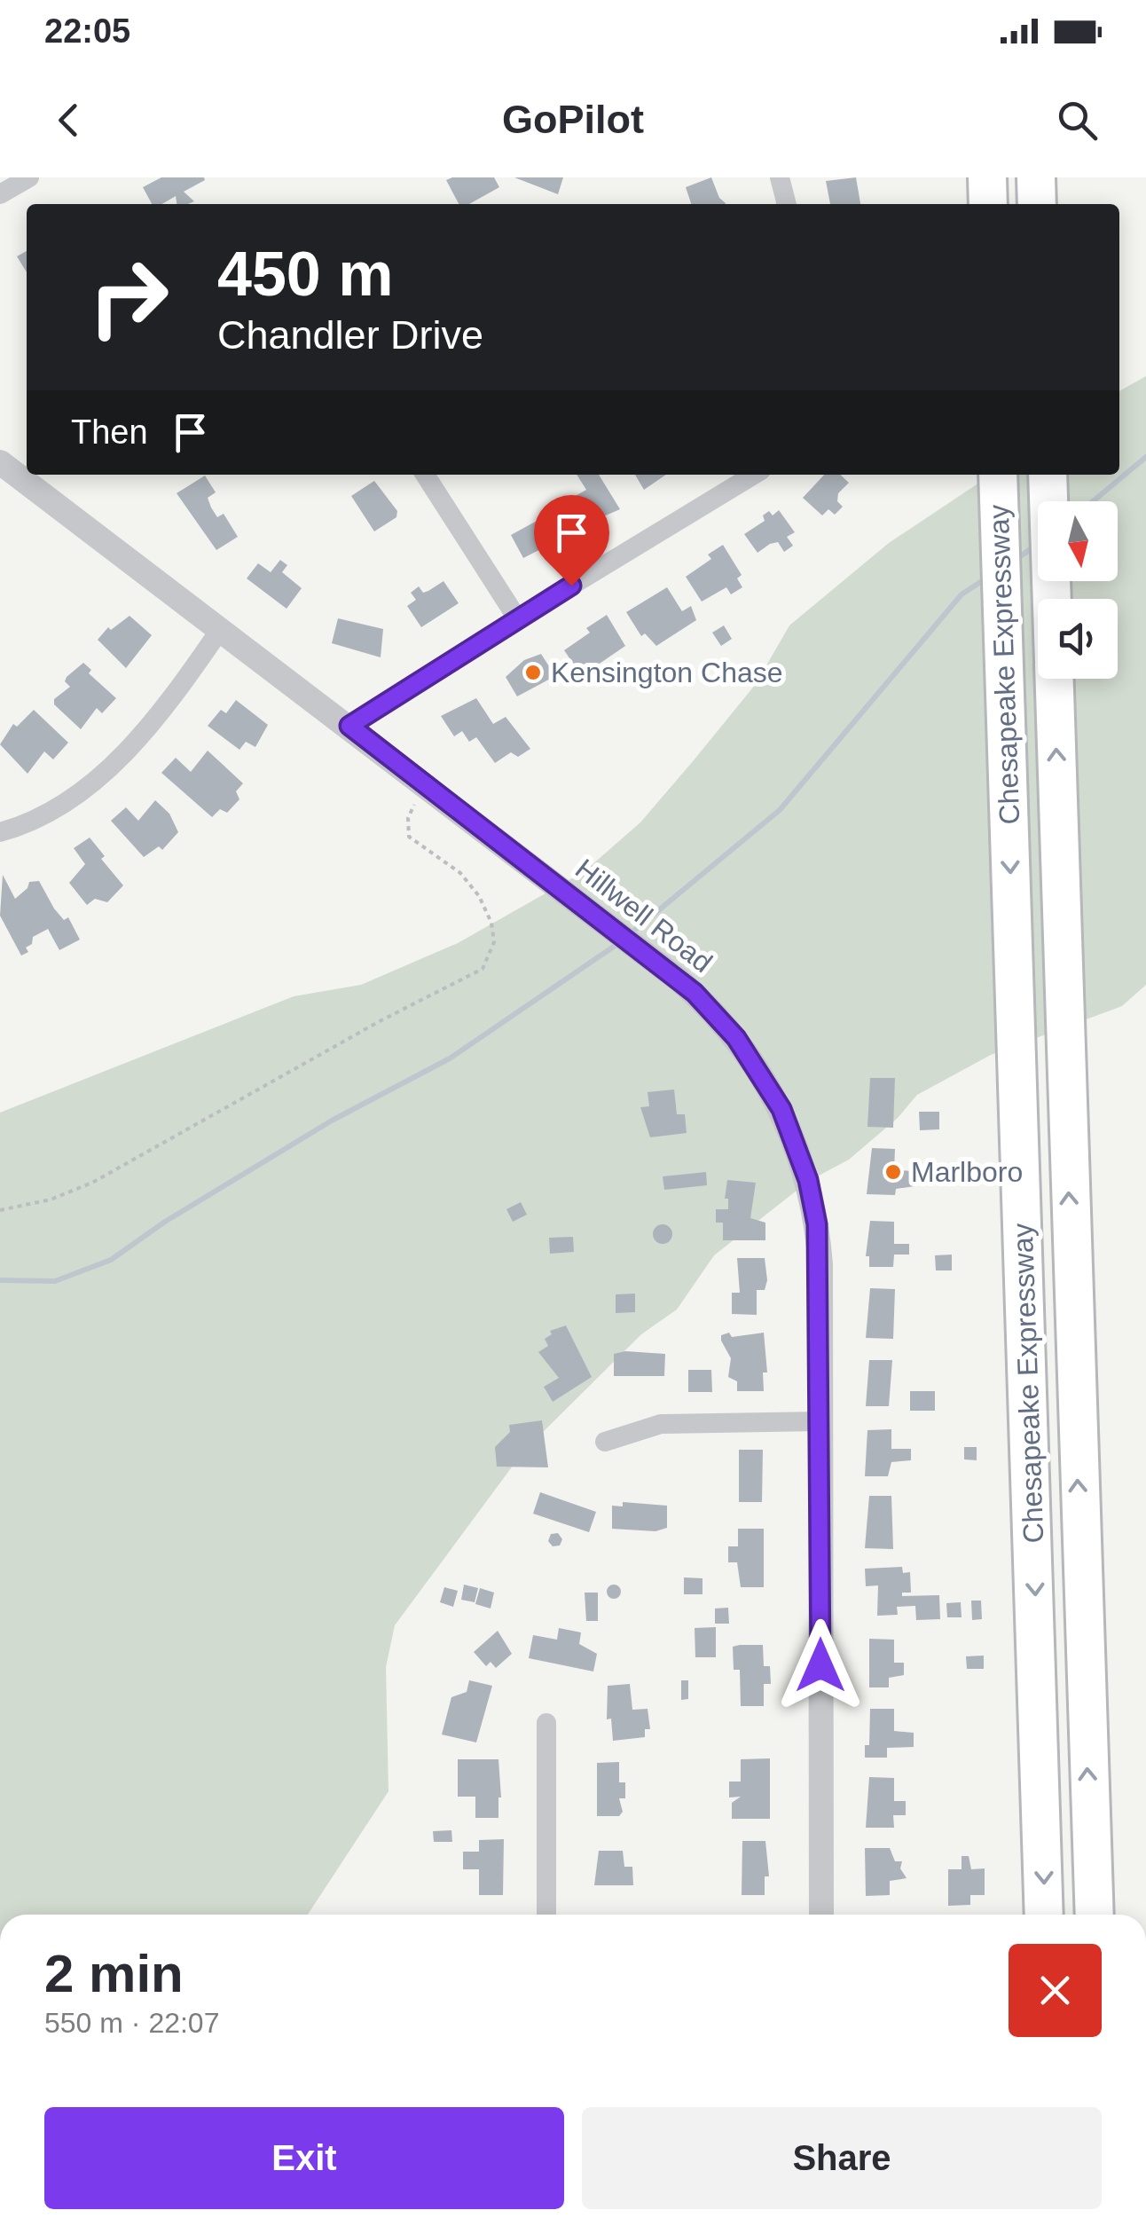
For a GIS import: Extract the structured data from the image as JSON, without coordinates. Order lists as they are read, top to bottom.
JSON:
{
  "streets": {
    "highway": ["Chesapeake Expressway"],
    "street": ["Hillwell Road"]
  },
  "places": ["Kensington Chase", "Marlboro"],
  "north": "bottom",
  "page": {
    "status": "22:05",
    "header": "GoPilot",
    "turn": ["450 m", "Chandler Drive"],
    "then": "Then",
    "heading": ["2 min", "550 m · 22:07"],
    "buttons": ["Exit", "Share"]
  }
}
